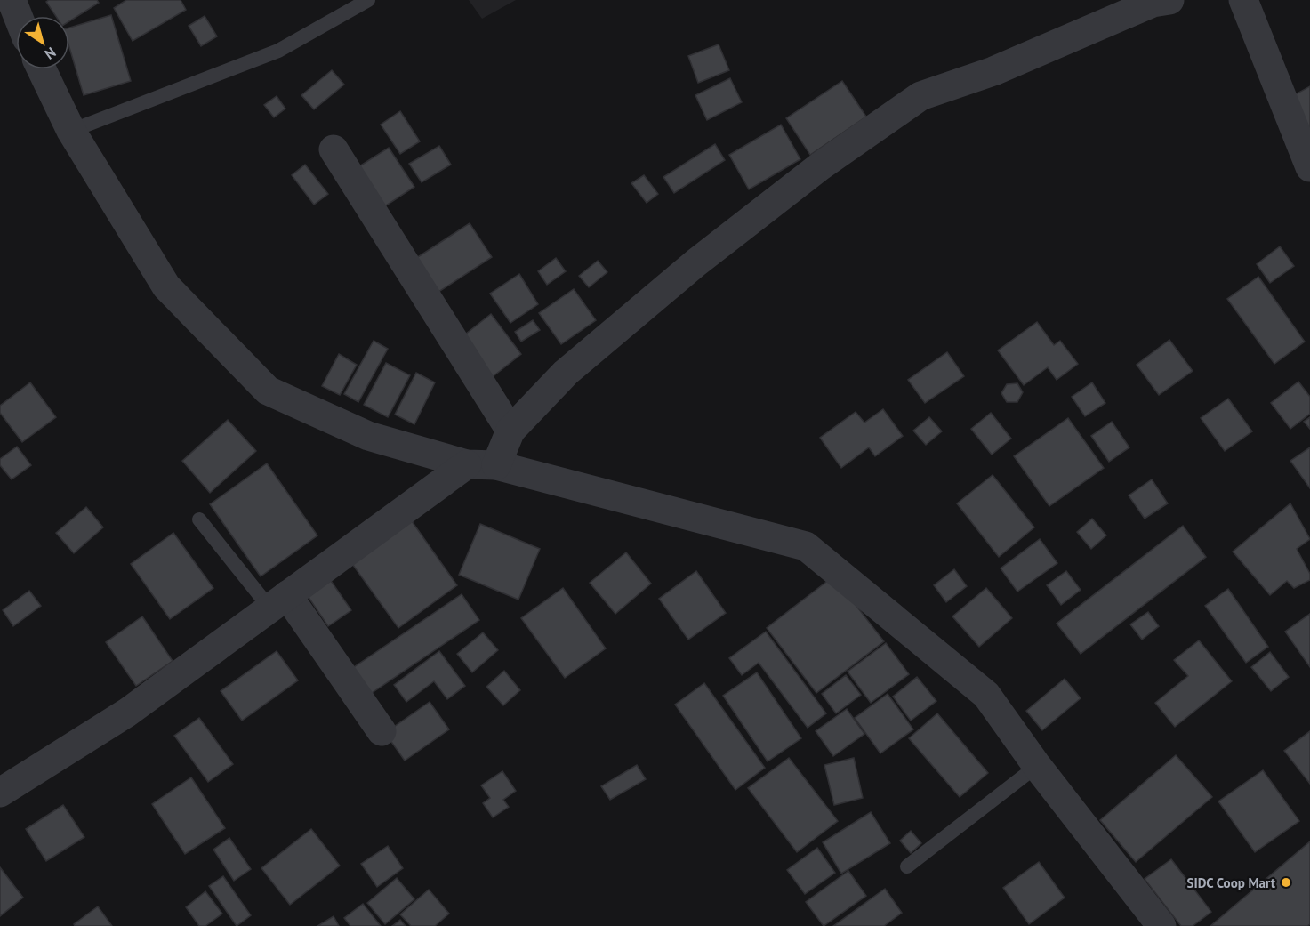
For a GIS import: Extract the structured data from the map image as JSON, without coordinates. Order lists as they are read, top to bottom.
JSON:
{
  "places": ["SIDC Coop Mart"],
  "north": "bottom right"
}
